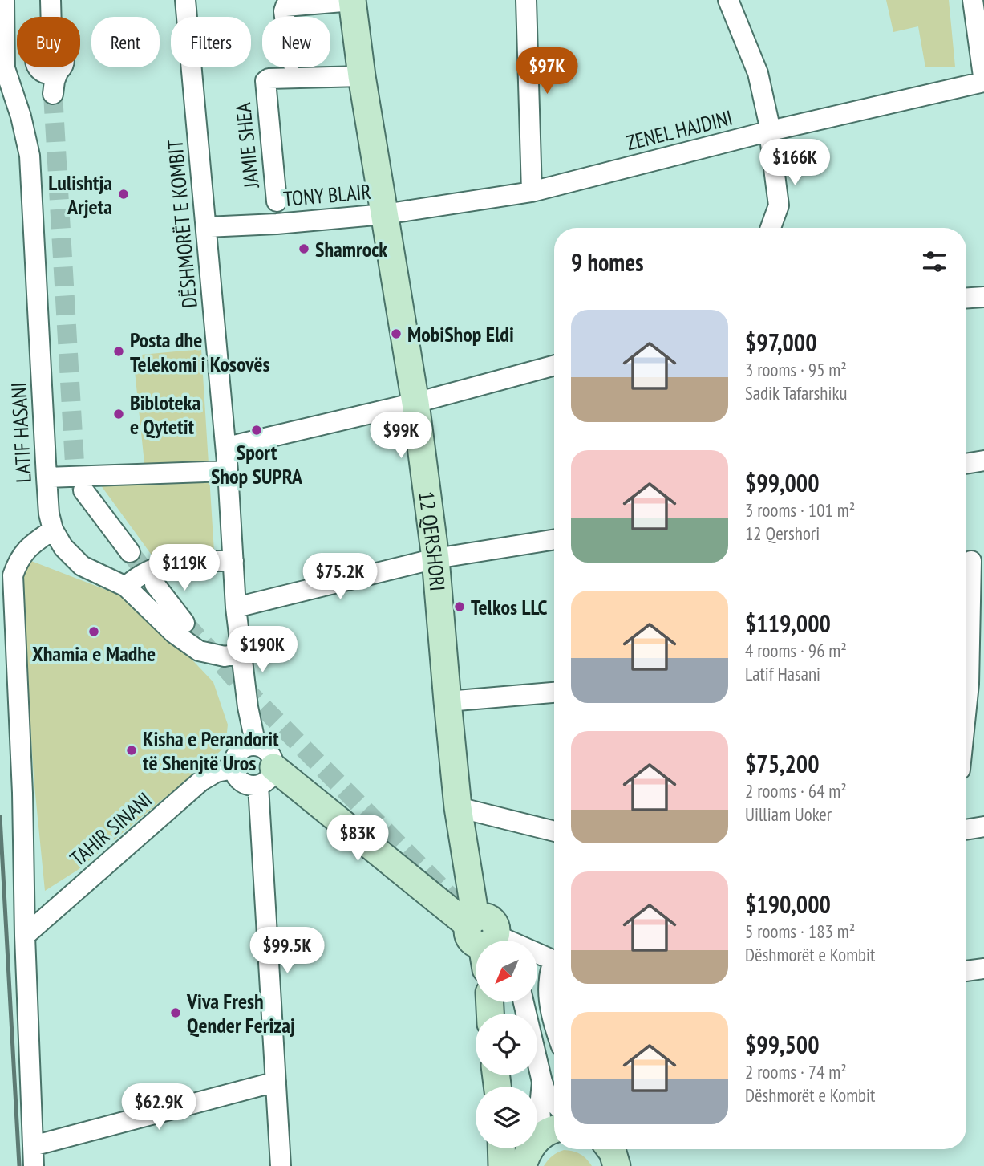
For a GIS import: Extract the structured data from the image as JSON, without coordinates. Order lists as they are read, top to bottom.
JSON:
{
  "streets": {
    "street": [
      "ZENEL HAJDINI",
      "JAMIE SHEA",
      "TONY BLAIR",
      "DËSHMORËT E KOMBIT",
      "LATIF HASANI",
      "12 QERSHORI",
      "TAHIR SINANI"
    ]
  },
  "crossings": [
    ["ZENEL HAJDINI", "TONY BLAIR"],
    ["ZENEL HAJDINI", "12 QERSHORI"],
    ["JAMIE SHEA", "12 QERSHORI"],
    ["TONY BLAIR", "DËSHMORËT E KOMBIT"],
    ["TONY BLAIR", "12 QERSHORI"],
    ["DËSHMORËT E KOMBIT", "LATIF HASANI"],
    ["DËSHMORËT E KOMBIT", "TAHIR SINANI"]
  ],
  "places": [
    "Lulishtja Arjeta",
    "Shamrock",
    "MobiShop Eldi",
    "Posta dhe Telekomi i Kosovës",
    "Bibloteka e Qytetit",
    "Sport Shop SUPRA",
    "Telkos LLC",
    "Xhamia e Madhe",
    "Kisha e Perandorit të Shenjtë Uros",
    "Viva Fresh Qender Ferizaj"
  ],
  "north": "bottom left",
  "page": {
    "chip": [
      "Buy",
      "Rent",
      "Filters",
      "New"
    ],
    "price": [
      "$97K",
      "$166K",
      "$99K",
      "$119K",
      "$75.2K",
      "$190K",
      "$83K",
      "$99.5K",
      "$62.9K"
    ],
    "heading": "9 homes",
    "list": [
      {
        "name": "$97,000",
        "note": "3 rooms · 95 m² · Sadik Tafarshiku"
      },
      {
        "name": "$99,000",
        "note": "3 rooms · 101 m² · 12 Qershori"
      },
      {
        "name": "$119,000",
        "note": "4 rooms · 96 m² · Latif Hasani"
      },
      {
        "name": "$75,200",
        "note": "2 rooms · 64 m² · Uilliam Uoker"
      },
      {
        "name": "$190,000",
        "note": "5 rooms · 183 m² · Dëshmorët e Kombit"
      },
      {
        "name": "$99,500",
        "note": "2 rooms · 74 m² · Dëshmorët e Kombit"
      }
    ]
  }
}
